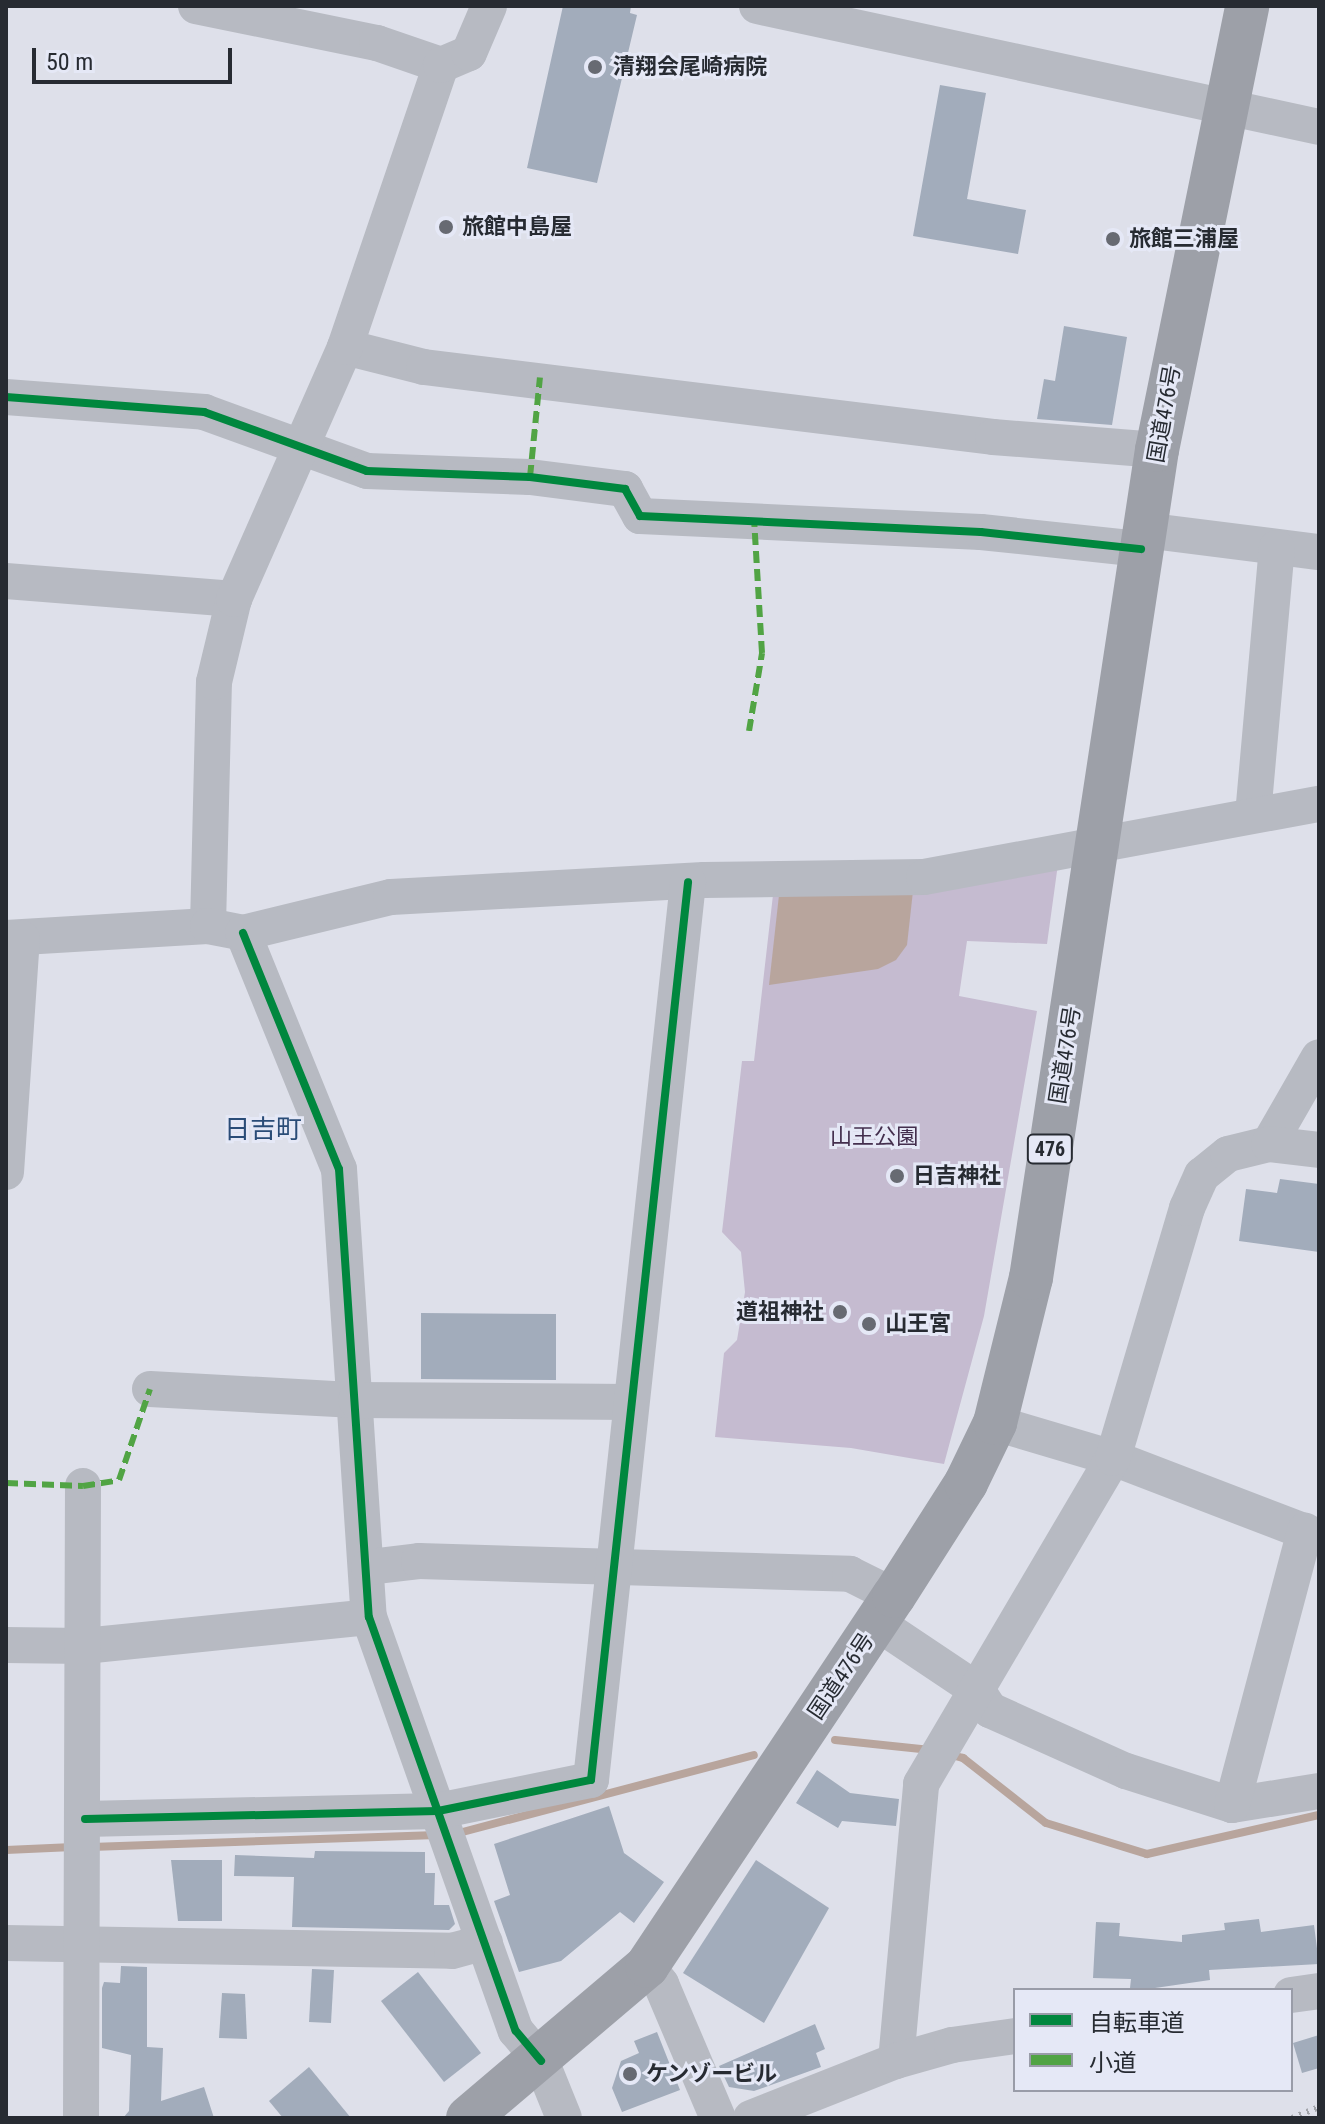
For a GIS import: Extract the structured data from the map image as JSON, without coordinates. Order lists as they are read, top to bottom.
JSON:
{
  "streets": {
    "highway": ["国道476号", "476"]
  },
  "districts": ["日吉町"],
  "parks": ["山王公園"],
  "places": [
    "清翔会尾崎病院",
    "旅館中島屋",
    "旅館三浦屋",
    "日吉神社",
    "道祖神社",
    "山王宮",
    "ケンゾービル"
  ],
  "legend": ["自転車道", "小道"],
  "scale_bar": "50 m"
}
